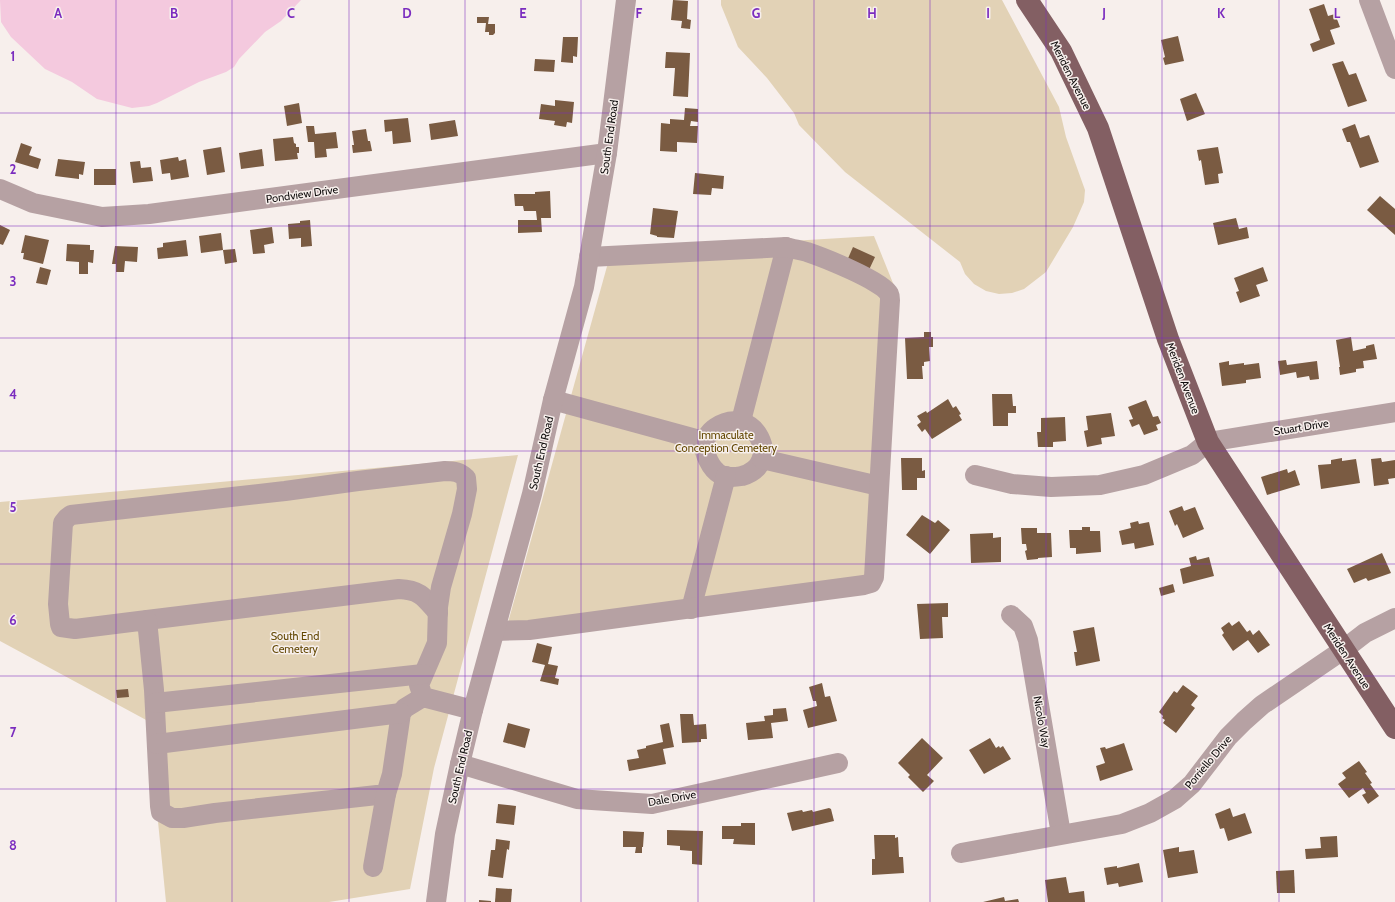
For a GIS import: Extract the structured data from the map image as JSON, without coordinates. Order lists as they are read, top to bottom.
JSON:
{
  "streets": {
    "main road": ["Meriden Avenue"],
    "street": [
      "South End Road",
      "Pondview Drive",
      "Stuart Drive",
      "Nicolo Way",
      "Porriello Drive",
      "Dale Drive"
    ]
  },
  "crossings": [
    ["Meriden Avenue", "Stuart Drive"],
    ["Meriden Avenue", "Porriello Drive"],
    ["South End Road", "Pondview Drive"],
    ["South End Road", "Dale Drive"],
    ["Nicolo Way", "Porriello Drive"]
  ],
  "parks": ["Immaculate Conception Cemetery", "South End Cemetery"],
  "grid": {
    "columns": [
      "A",
      "B",
      "C",
      "D",
      "E",
      "F",
      "G",
      "H",
      "I",
      "J",
      "K",
      "L"
    ],
    "rows": [
      "1",
      "2",
      "3",
      "4",
      "5",
      "6",
      "7",
      "8"
    ]
  }
}
